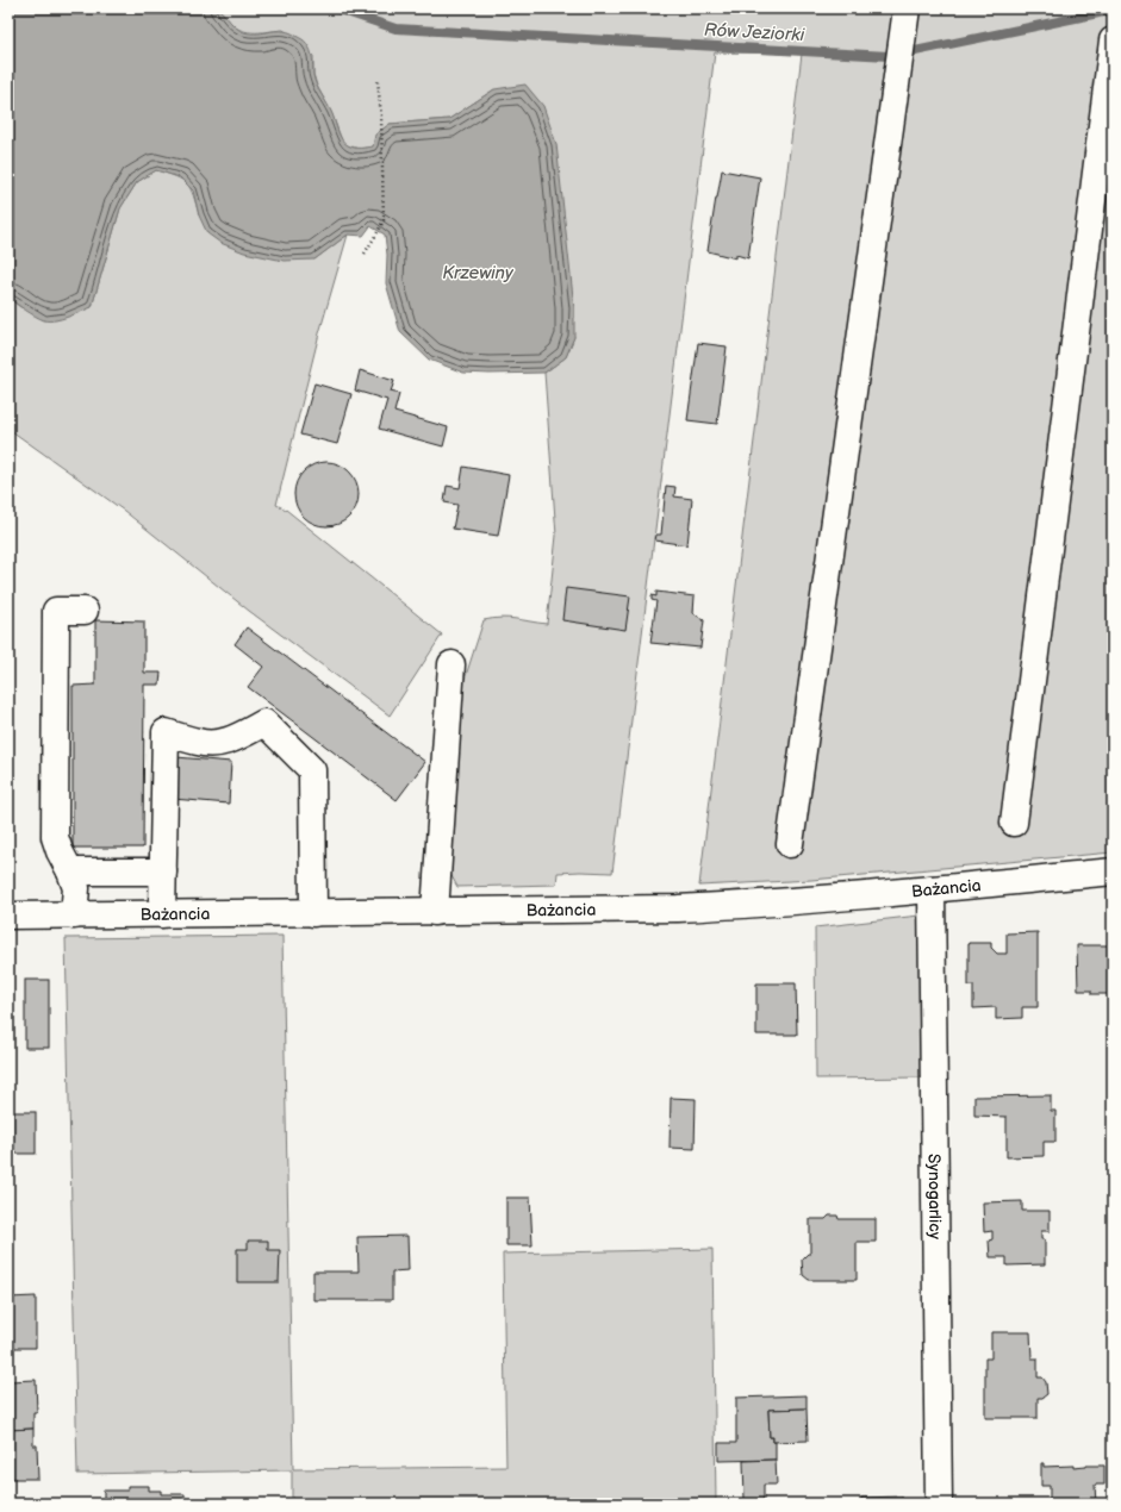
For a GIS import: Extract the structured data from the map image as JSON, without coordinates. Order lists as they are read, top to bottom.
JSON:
{
  "streets": {
    "street": ["Bażancia", "Synogarlicy"]
  },
  "crossings": [
    ["Bażancia", "Synogarlicy"]
  ],
  "water": ["Rów Jeziorki", "Krzewiny"]
}
